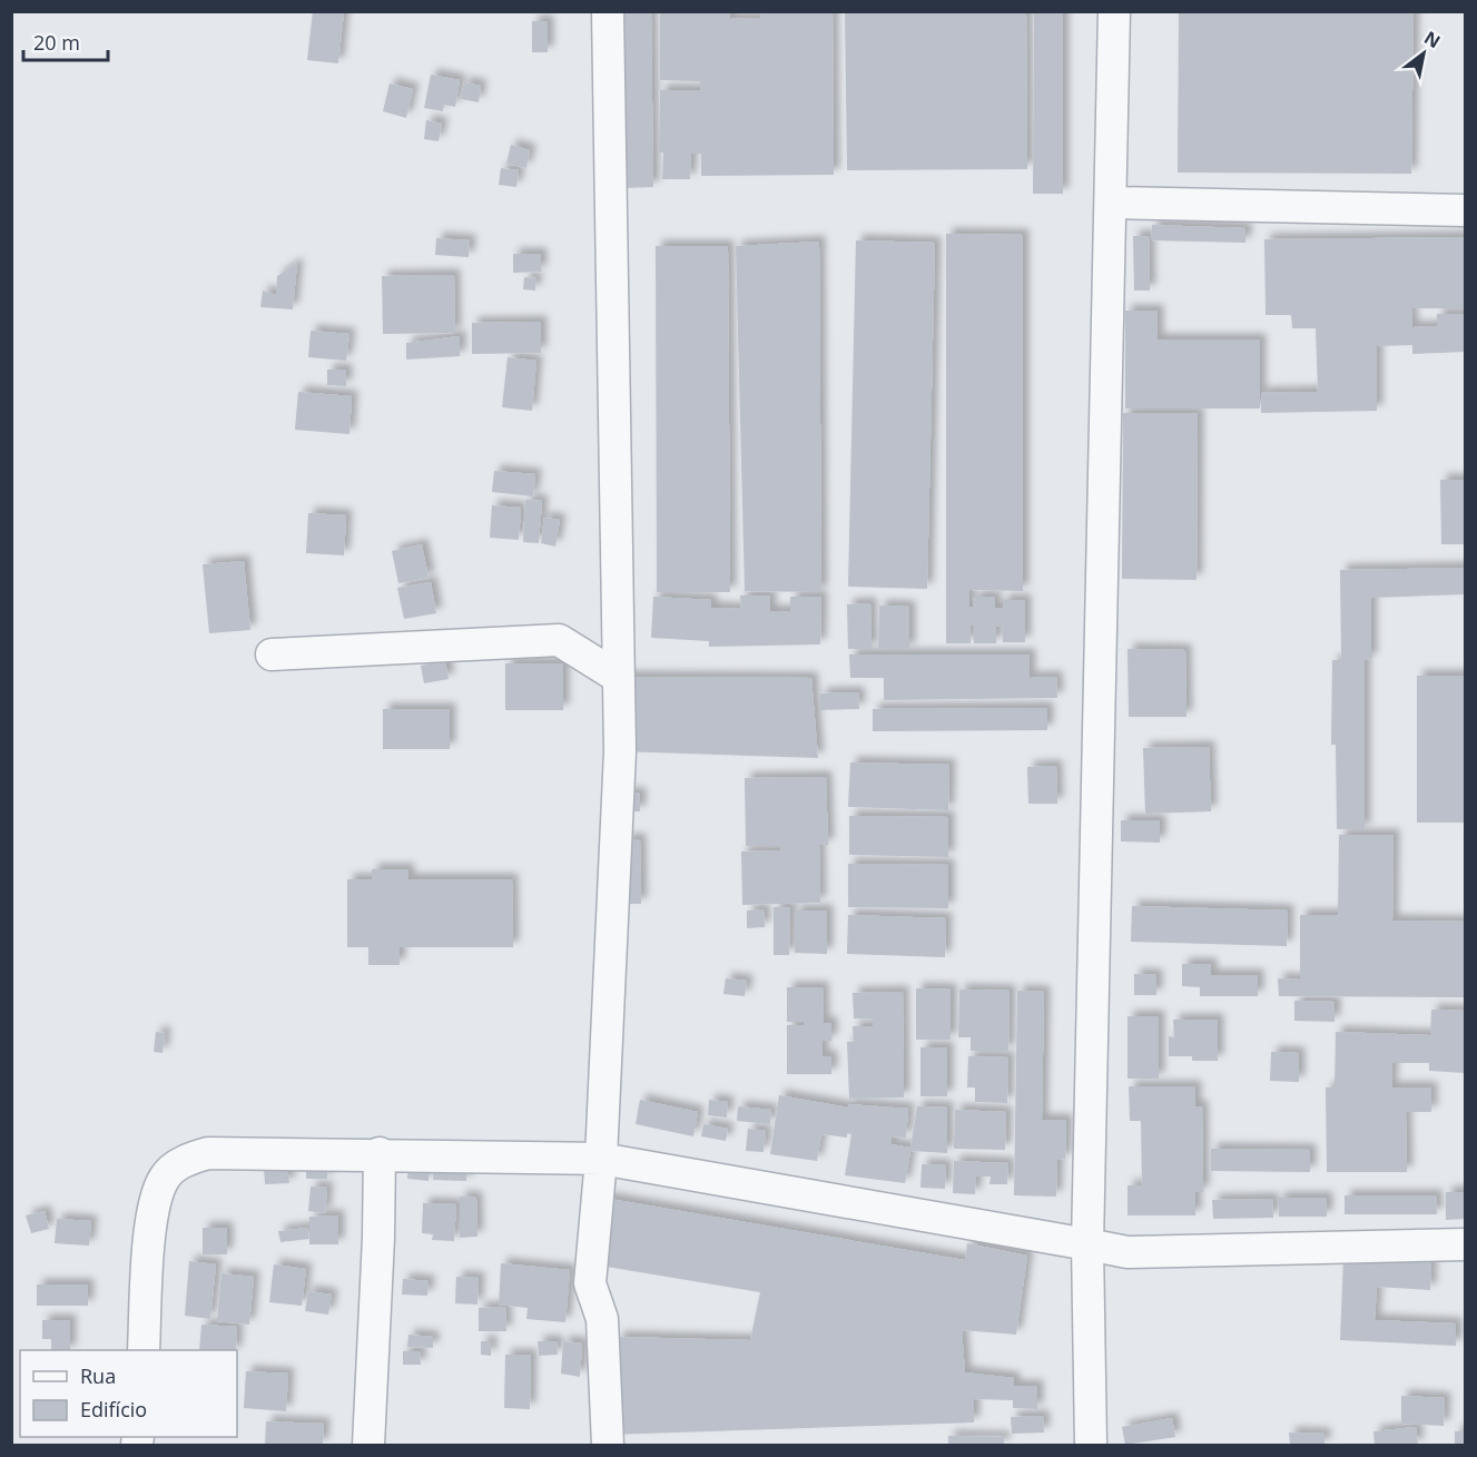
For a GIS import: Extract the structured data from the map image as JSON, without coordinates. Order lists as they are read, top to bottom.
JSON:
{
  "legend": ["Rua", "Edifício"],
  "scale_bar": "20 m",
  "north": "top right"
}
